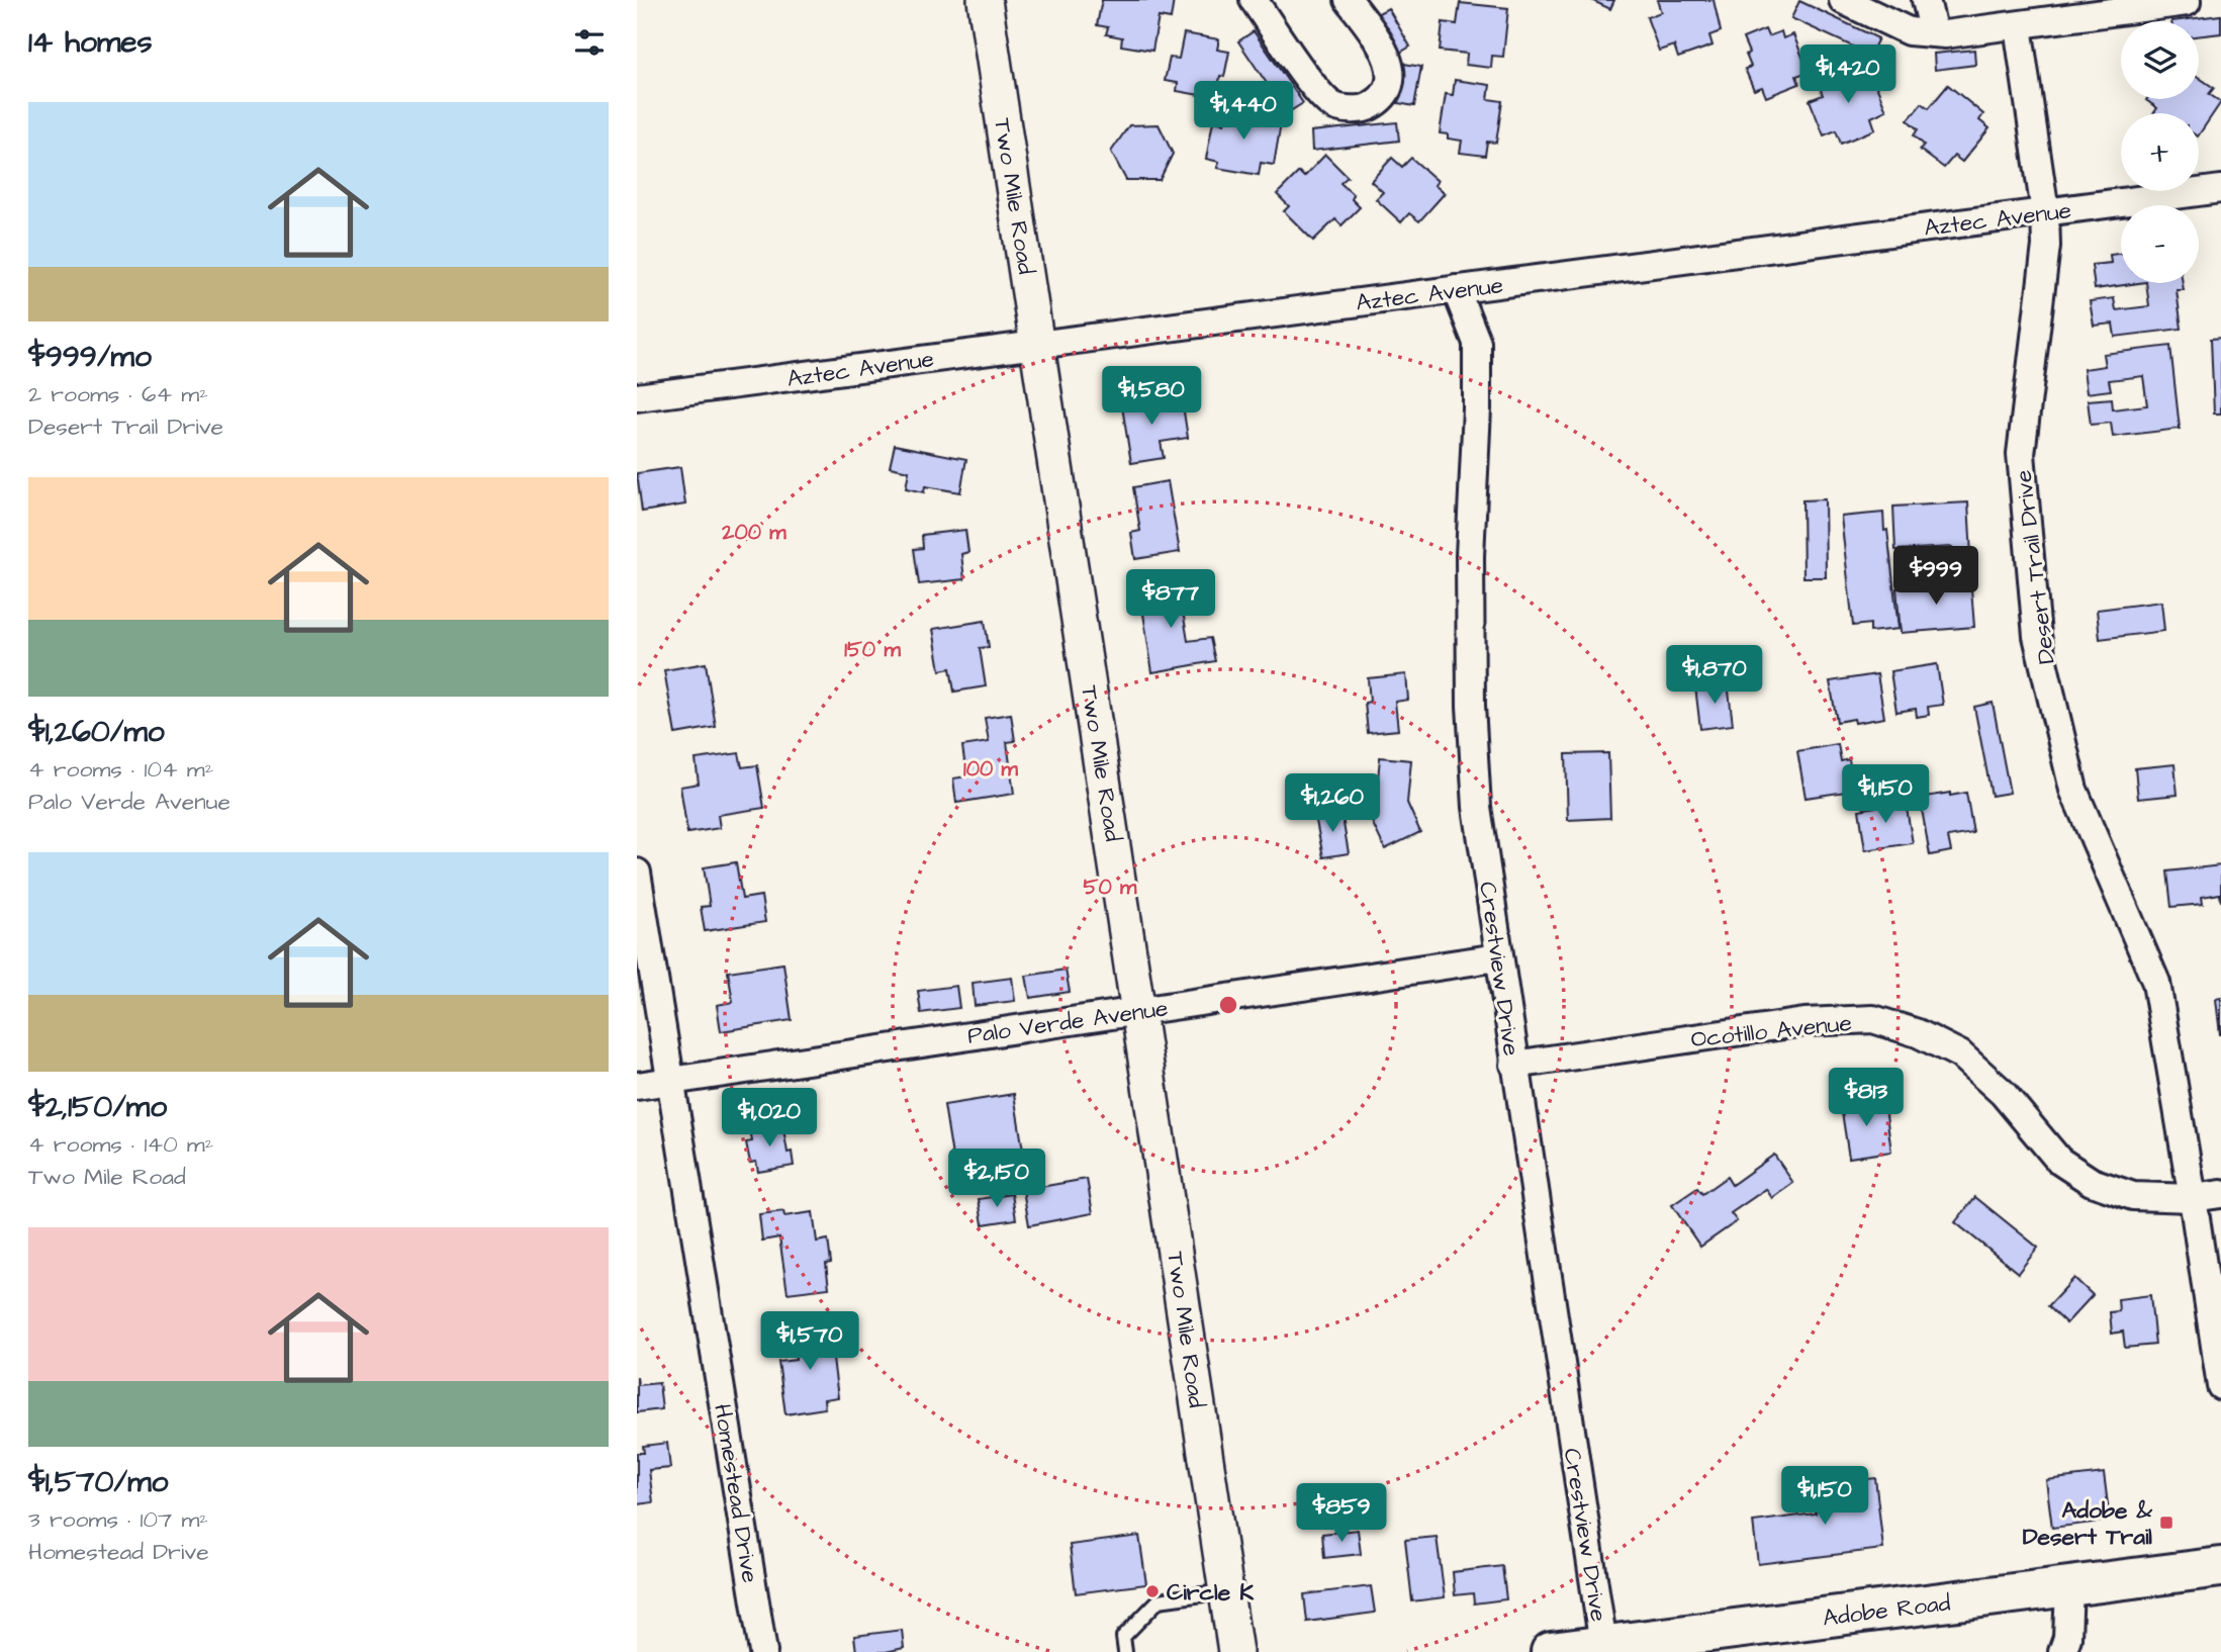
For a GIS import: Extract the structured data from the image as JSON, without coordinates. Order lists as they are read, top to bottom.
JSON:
{
  "streets": {
    "main road": ["Adobe Road"],
    "street": [
      "Two Mile Road",
      "Aztec Avenue",
      "Desert Trail Drive",
      "Crestview Drive",
      "Palo Verde Avenue",
      "Ocotillo Avenue",
      "Homestead Drive"
    ]
  },
  "crossings": [
    ["Two Mile Road", "Aztec Avenue"],
    ["Two Mile Road", "Palo Verde Avenue"],
    ["Aztec Avenue", "Desert Trail Drive"],
    ["Aztec Avenue", "Crestview Drive"],
    ["Desert Trail Drive", "Ocotillo Avenue"],
    ["Crestview Drive", "Palo Verde Avenue"],
    ["Crestview Drive", "Ocotillo Avenue"],
    ["Crestview Drive", "Adobe Road"],
    ["Palo Verde Avenue", "Homestead Drive"]
  ],
  "places": {
    "transit": ["Adobe & Desert Trail"],
    "other": ["Circle K"]
  },
  "page": {
    "heading": "14 homes",
    "map_buttons": ["+", "−"],
    "price": [
      "$1,420",
      "$1,440",
      "$1,580",
      "$999",
      "$877",
      "$1,870",
      "$1,150",
      "$1,260",
      "$813",
      "$1,020",
      "$2,150",
      "$1,570",
      "$1,150",
      "$859"
    ],
    "list": [
      {
        "name": "$999/mo",
        "note": "2 rooms · 64 m² · Desert Trail Drive"
      },
      {
        "name": "$1,260/mo",
        "note": "4 rooms · 104 m² · Palo Verde Avenue"
      },
      {
        "name": "$2,150/mo",
        "note": "4 rooms · 140 m² · Two Mile Road"
      },
      {
        "name": "$1,570/mo",
        "note": "3 rooms · 107 m² · Homestead Drive"
      }
    ]
  },
  "rings": [
    "200 m",
    "150 m",
    "100 m",
    "50 m"
  ]
}
